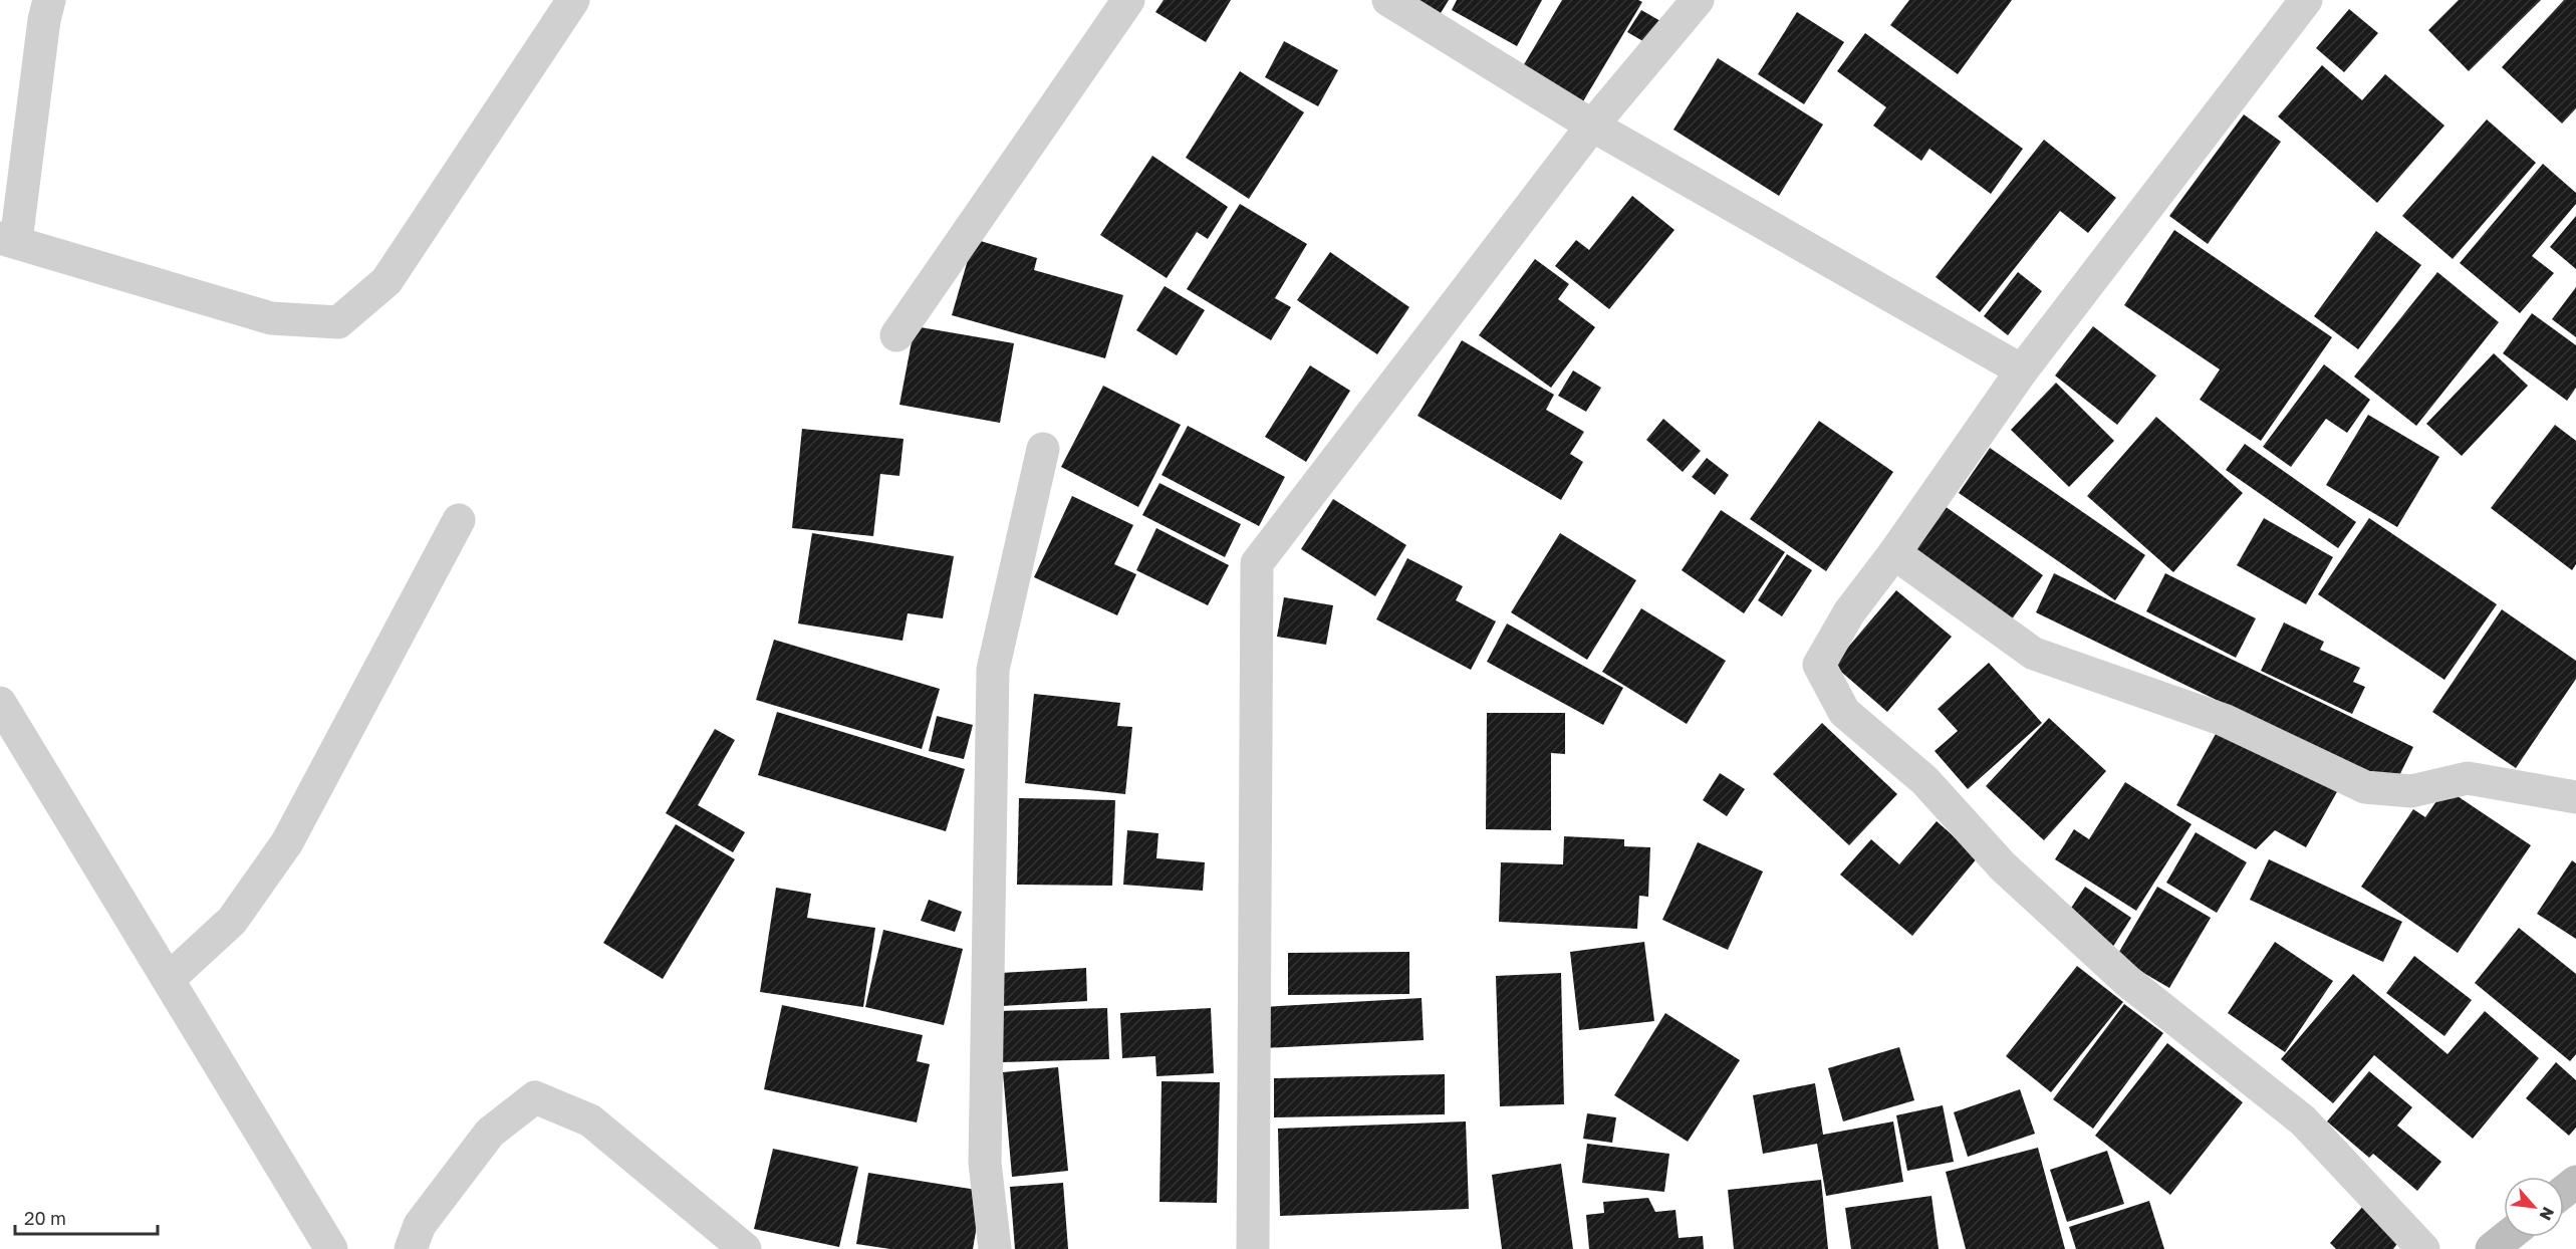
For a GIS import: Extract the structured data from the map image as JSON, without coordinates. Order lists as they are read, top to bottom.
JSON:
{
  "scale_bar": "20 m",
  "north": "bottom right"
}
